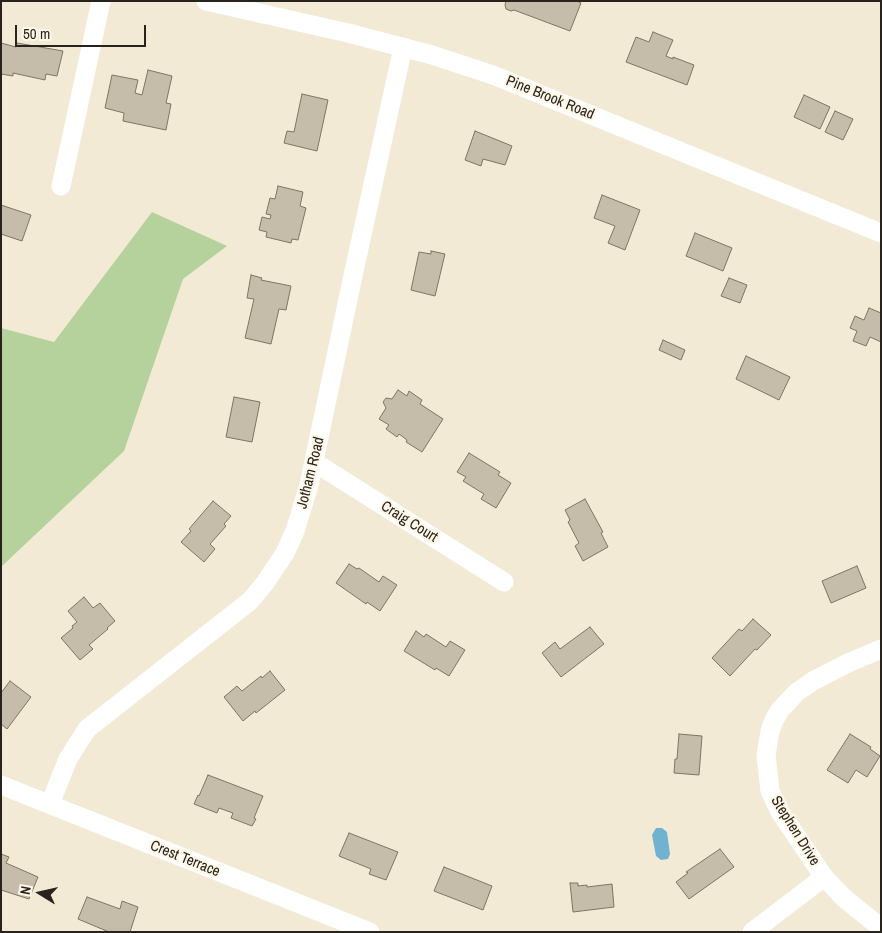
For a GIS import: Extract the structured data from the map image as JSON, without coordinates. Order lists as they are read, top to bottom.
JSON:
{
  "streets": {
    "street": [
      "Pine Brook Road",
      "Jotham Road",
      "Craig Court",
      "Stephen Drive",
      "Crest Terrace"
    ]
  },
  "crossings": [
    ["Pine Brook Road", "Jotham Road"],
    ["Jotham Road", "Craig Court"],
    ["Jotham Road", "Crest Terrace"]
  ],
  "scale_bar": "50 m",
  "north": "left"
}
